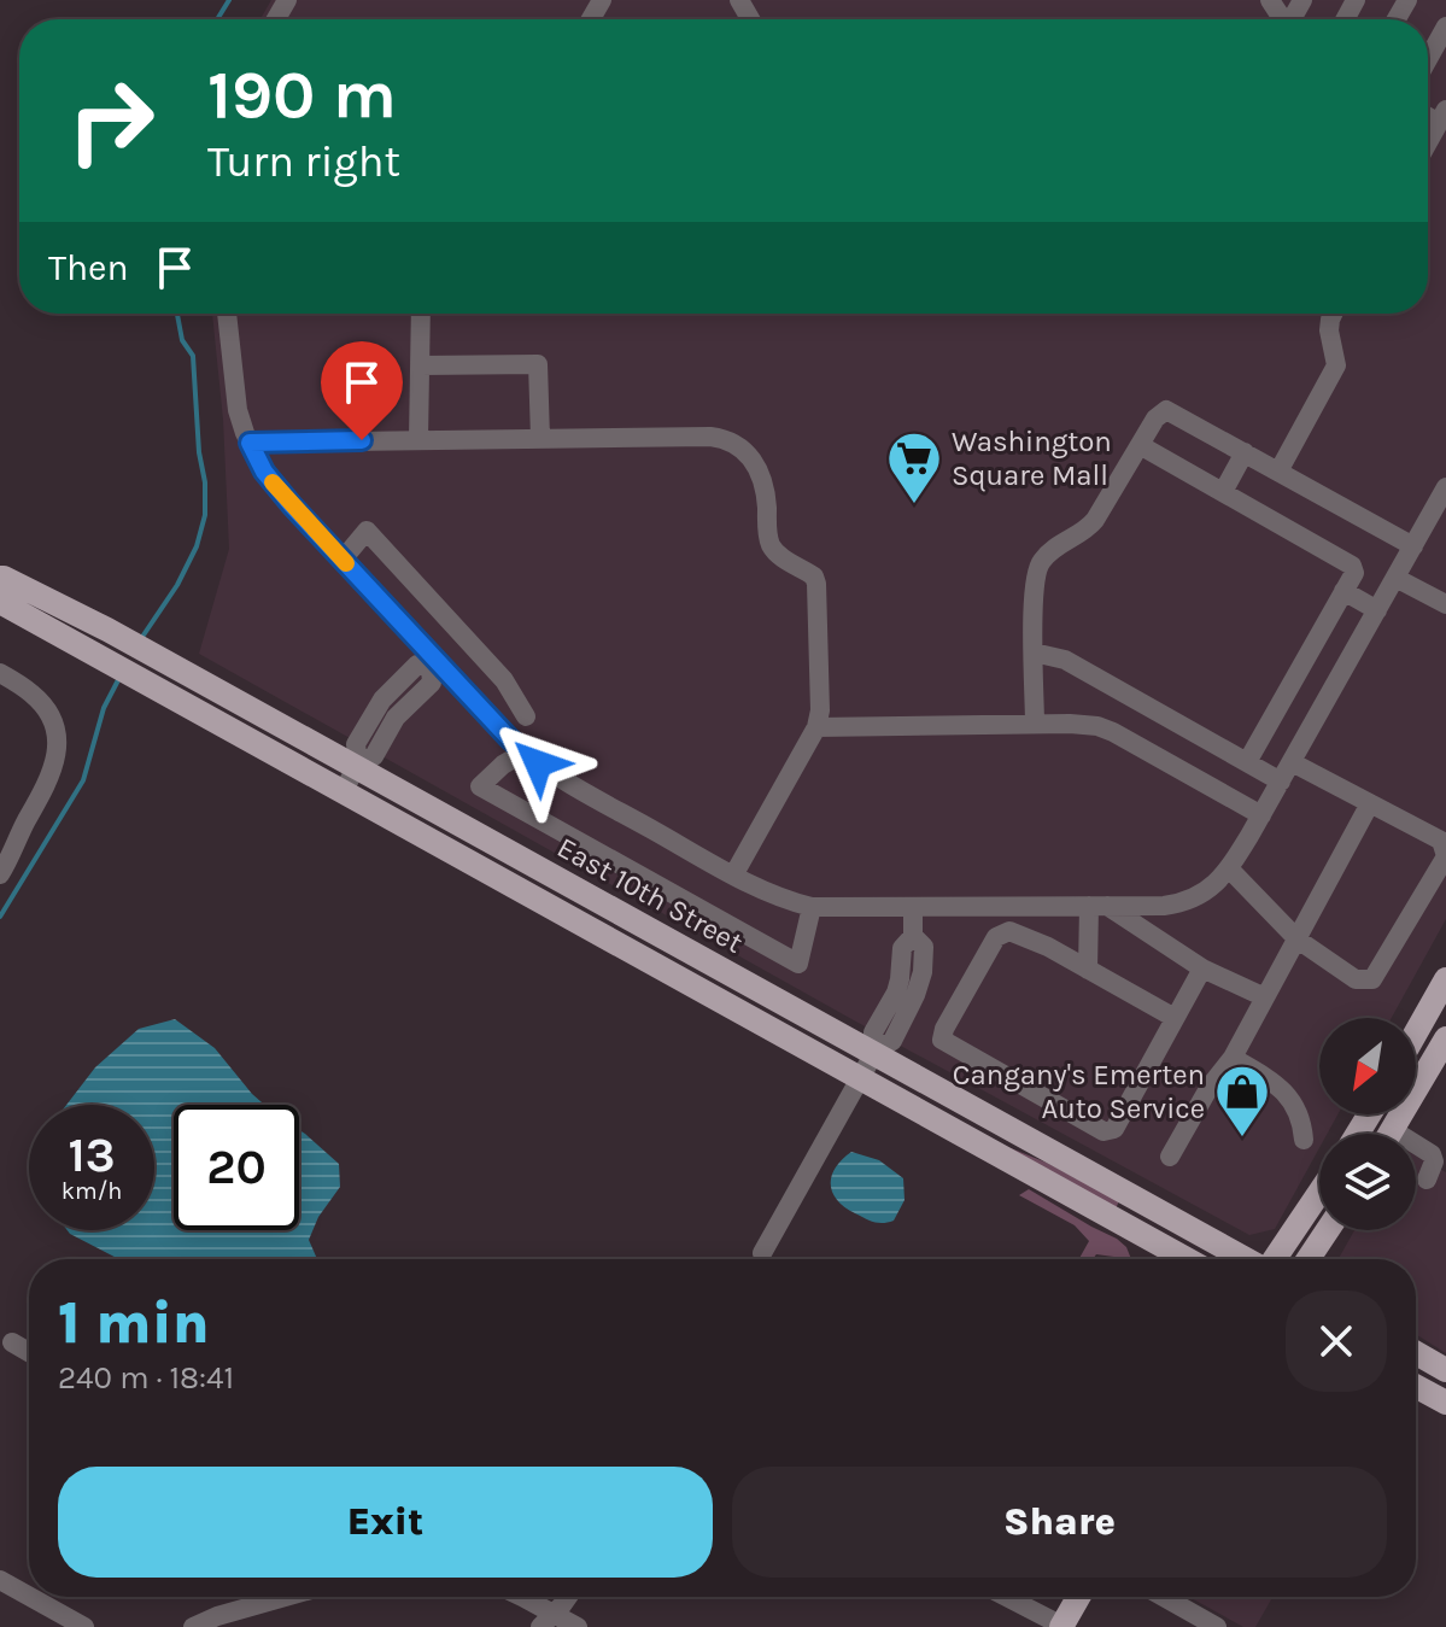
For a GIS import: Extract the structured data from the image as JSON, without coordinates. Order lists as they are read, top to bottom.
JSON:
{
  "streets": {
    "main road": ["East 10th Street"]
  },
  "places": {
    "supermarket": ["Washington Square Mall"],
    "shop": ["Cangany's Emerten Auto Service"]
  },
  "north": "bottom left",
  "page": {
    "turn": ["190 m", "Turn right"],
    "then": "Then",
    "speed": "13 km/h",
    "limit": "20",
    "heading": ["1 min", "240 m · 18:41"],
    "buttons": ["Exit", "Share"]
  }
}
